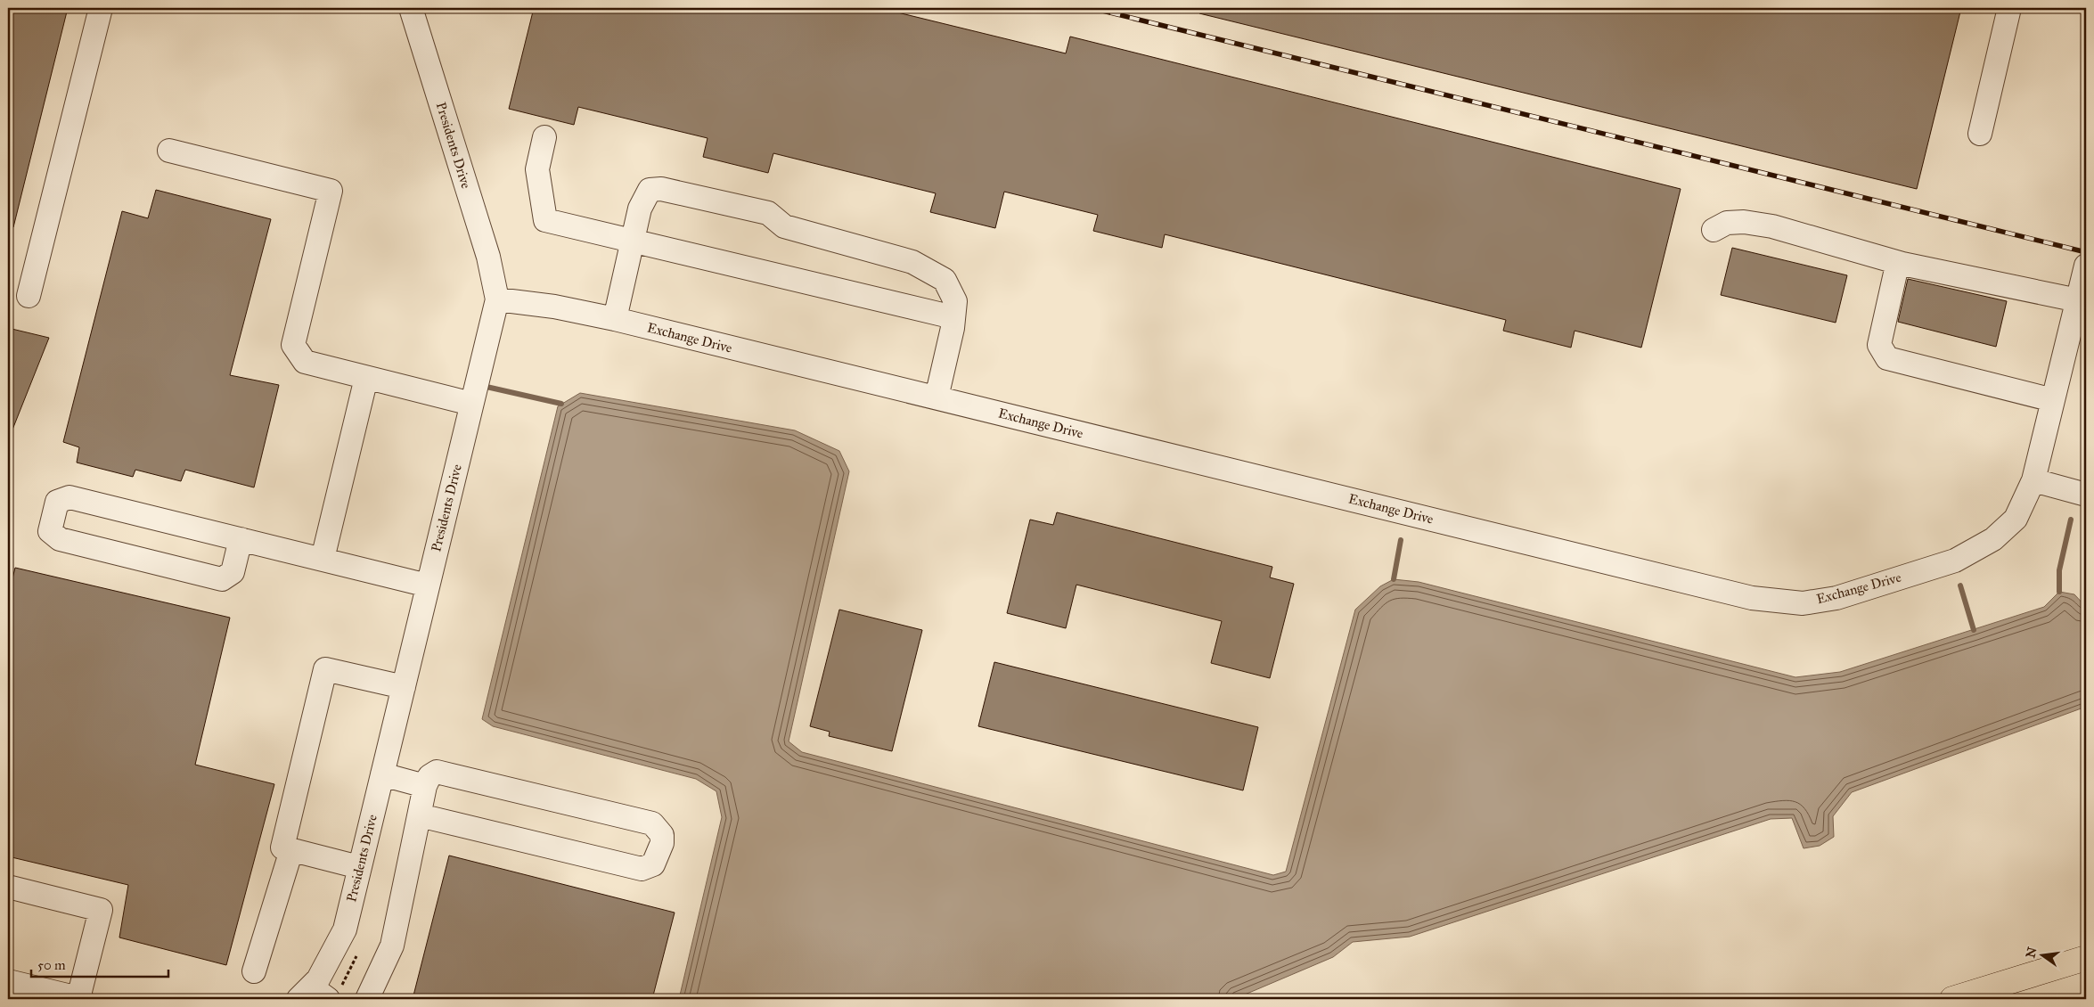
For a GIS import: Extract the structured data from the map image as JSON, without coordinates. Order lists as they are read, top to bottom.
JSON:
{
  "streets": {
    "street": ["Presidents Drive", "Exchange Drive"]
  },
  "crossings": [
    ["Presidents Drive", "Exchange Drive"]
  ],
  "scale_bar": "50 m",
  "north": "left"
}
